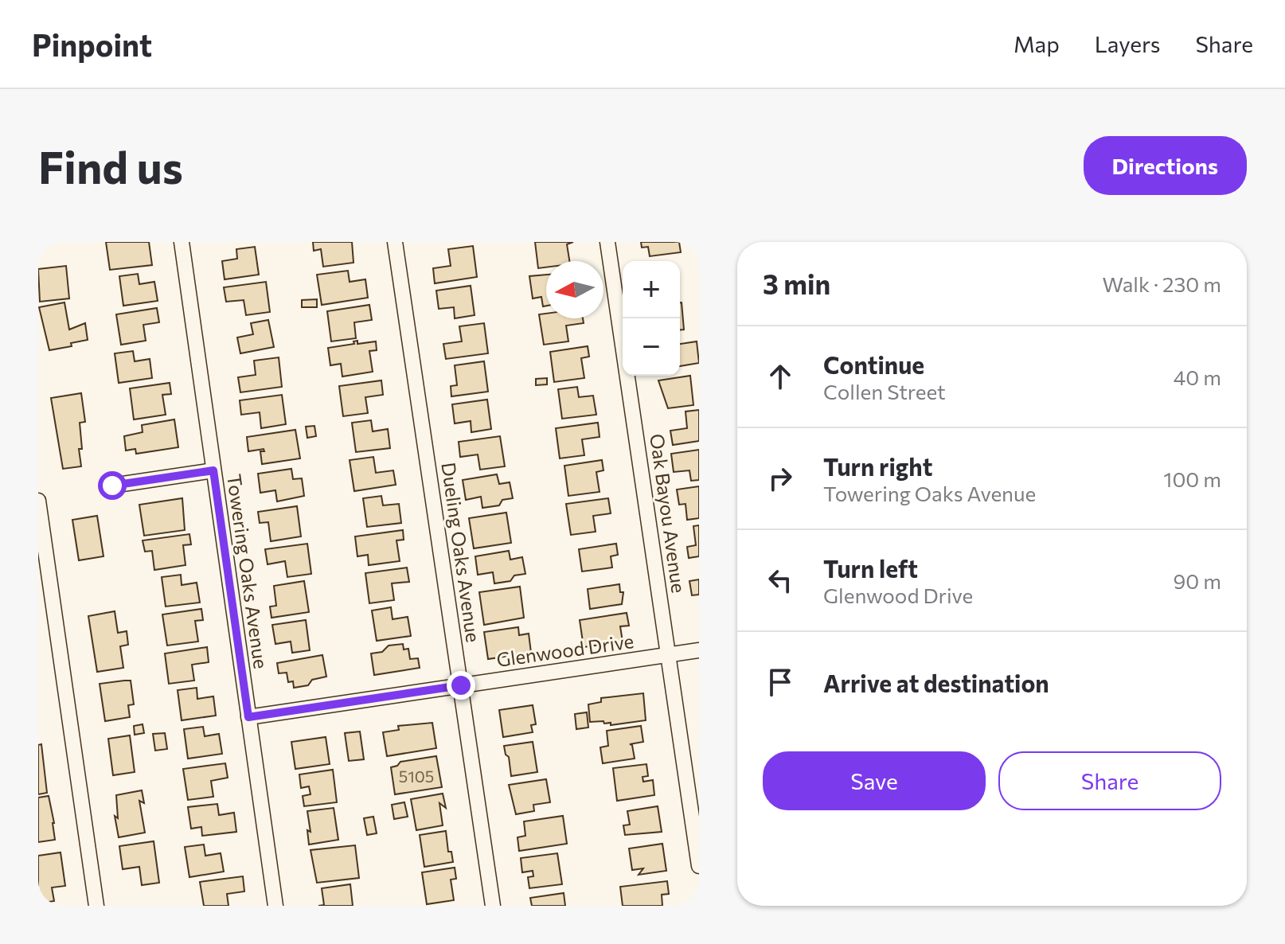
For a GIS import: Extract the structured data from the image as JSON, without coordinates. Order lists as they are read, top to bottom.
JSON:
{
  "streets": {
    "street": [
      "Oak Bayou Avenue",
      "Dueling Oaks Avenue",
      "Towering Oaks Avenue",
      "Glenwood Drive"
    ]
  },
  "crossings": [
    ["Oak Bayou Avenue", "Glenwood Drive"],
    ["Dueling Oaks Avenue", "Glenwood Drive"],
    ["Towering Oaks Avenue", "Glenwood Drive"]
  ],
  "house_numbers": ["5105"],
  "north": "left",
  "page": {
    "header": "Pinpoint",
    "nav": ["Map", "Layers", "Share"],
    "buttons": [
      "Directions",
      ["Save", "Share"]
    ],
    "title": "Find us",
    "heading": ["3 min", "Walk · 230 m"],
    "map_buttons": ["+", "−"],
    "list": [
      ["Continue", "Collen Street", "40 m"],
      ["Turn right", "Towering Oaks Avenue", "100 m"],
      ["Turn left", "Glenwood Drive", "90 m"],
      "Arrive at destination"
    ]
  }
}
